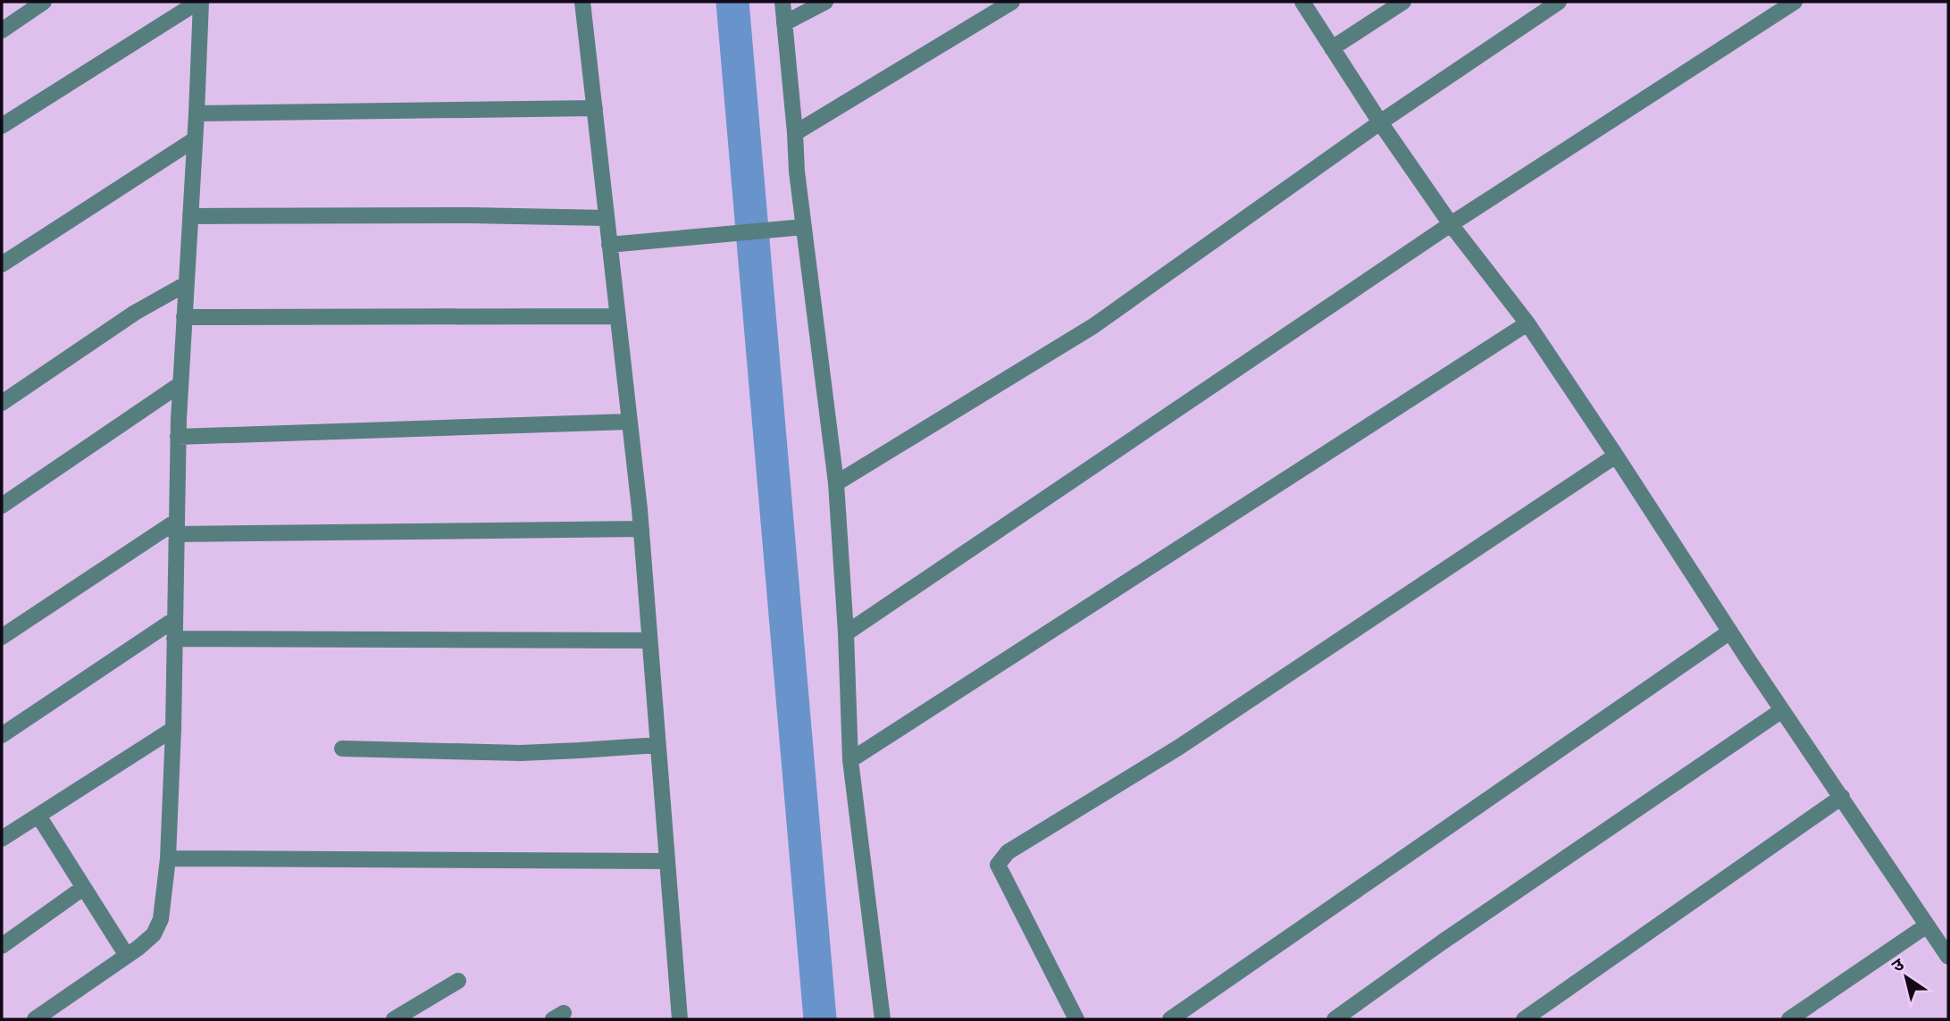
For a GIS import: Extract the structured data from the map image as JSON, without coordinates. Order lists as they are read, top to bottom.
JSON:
{
  "north": "top left"
}
